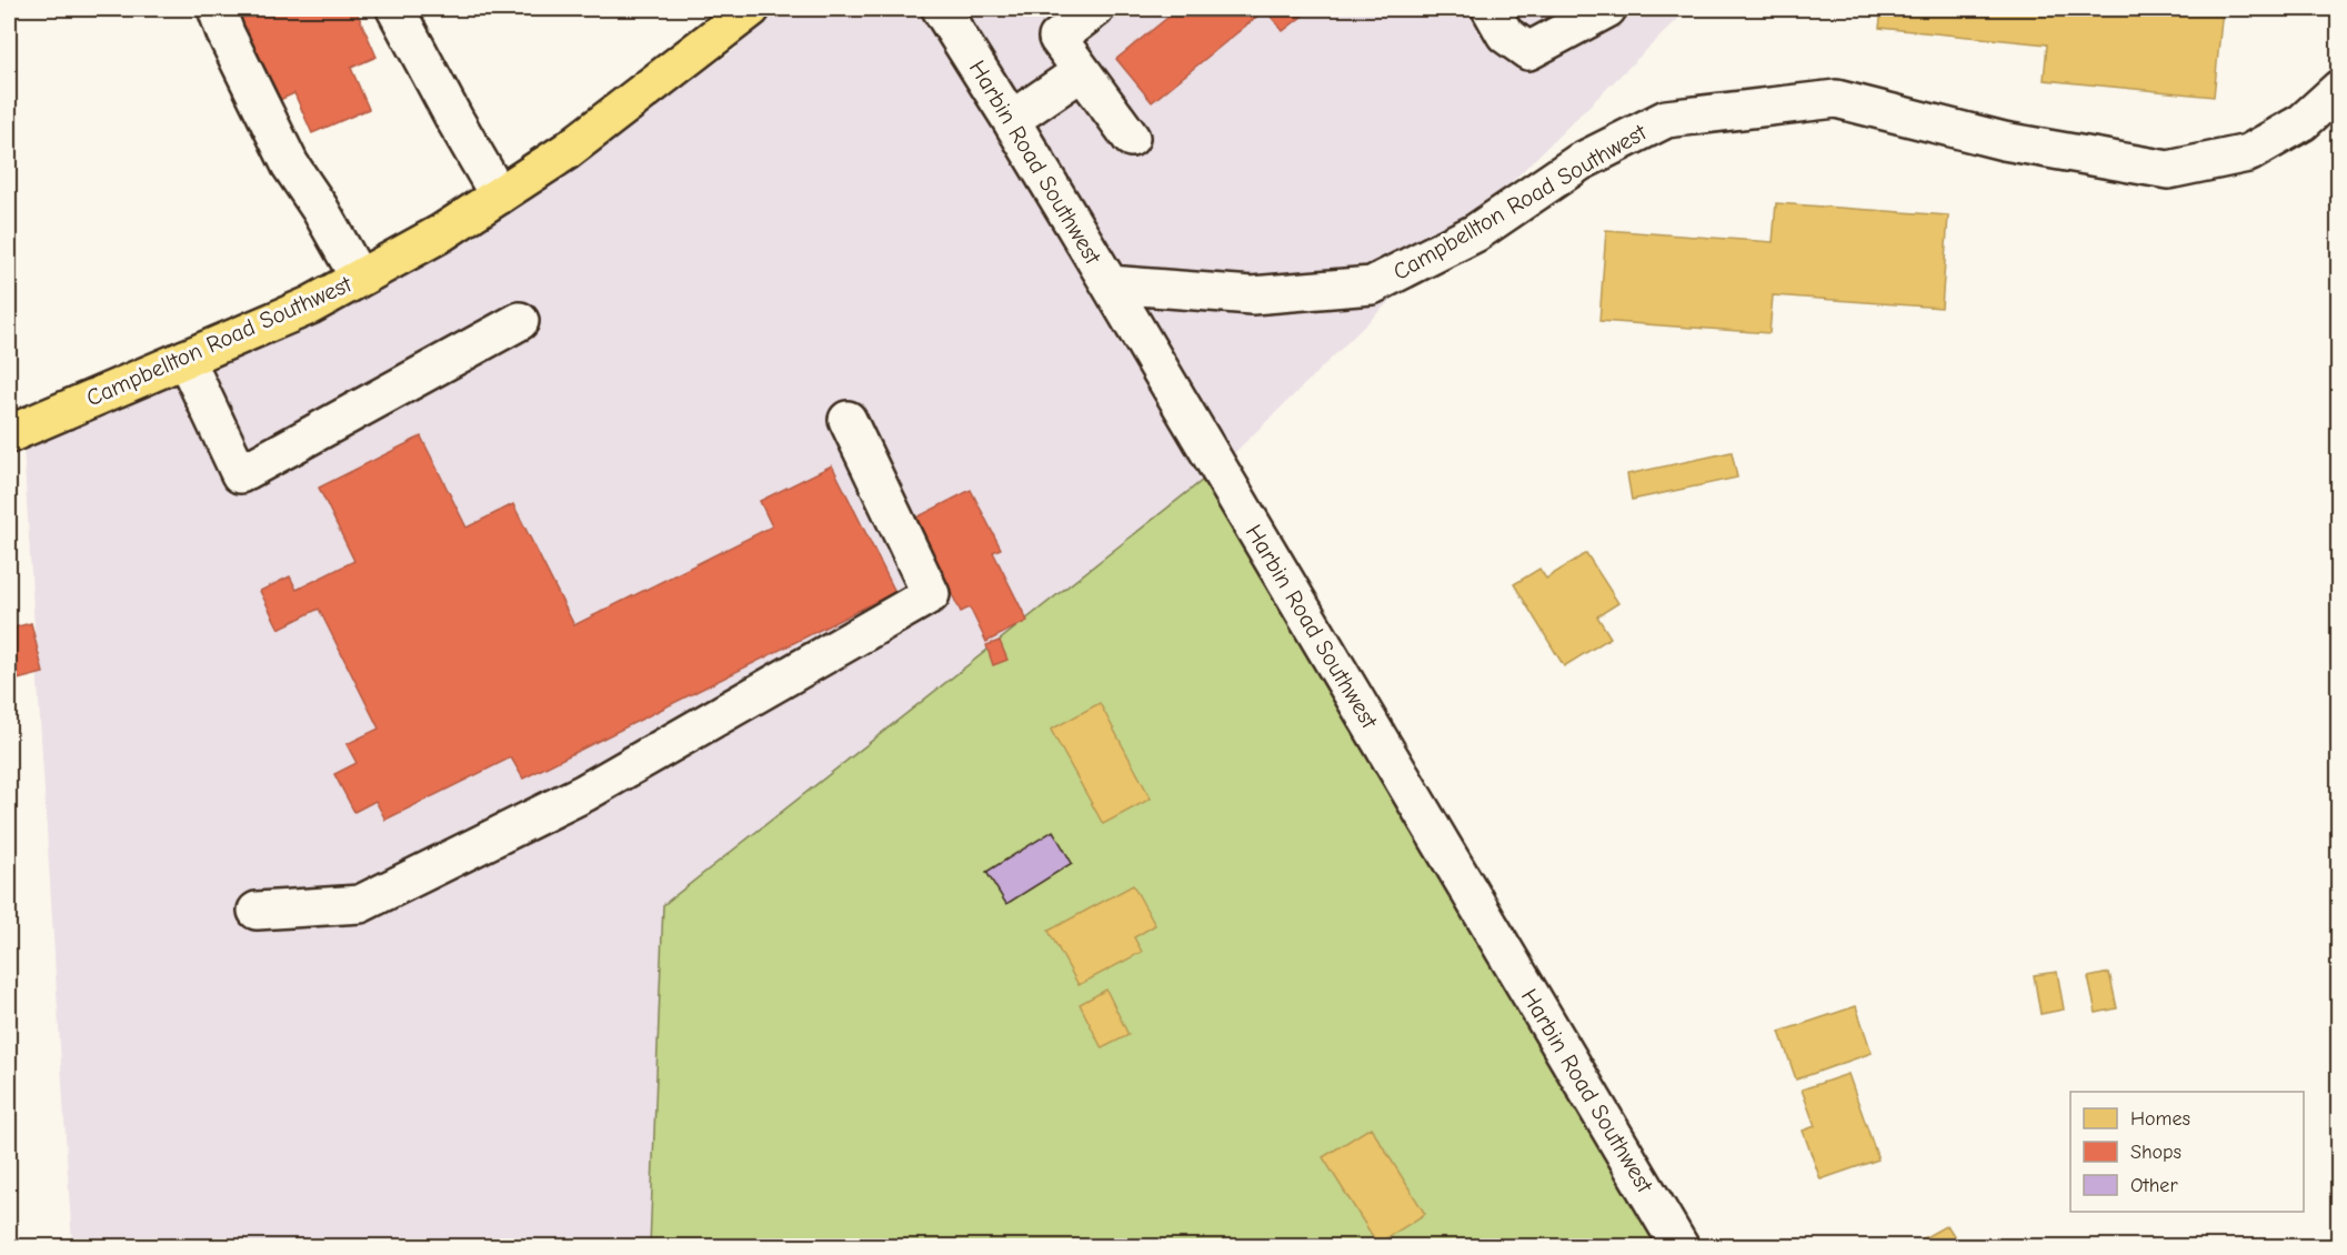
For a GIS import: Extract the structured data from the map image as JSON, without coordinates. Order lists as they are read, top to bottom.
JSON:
{
  "streets": {
    "main road": ["Campbellton Road Southwest"],
    "street": ["Harbin Road Southwest"]
  },
  "crossings": [
    ["Harbin Road Southwest", "Campbellton Road Southwest"]
  ],
  "legend": ["Homes", "Shops", "Other"]
}
